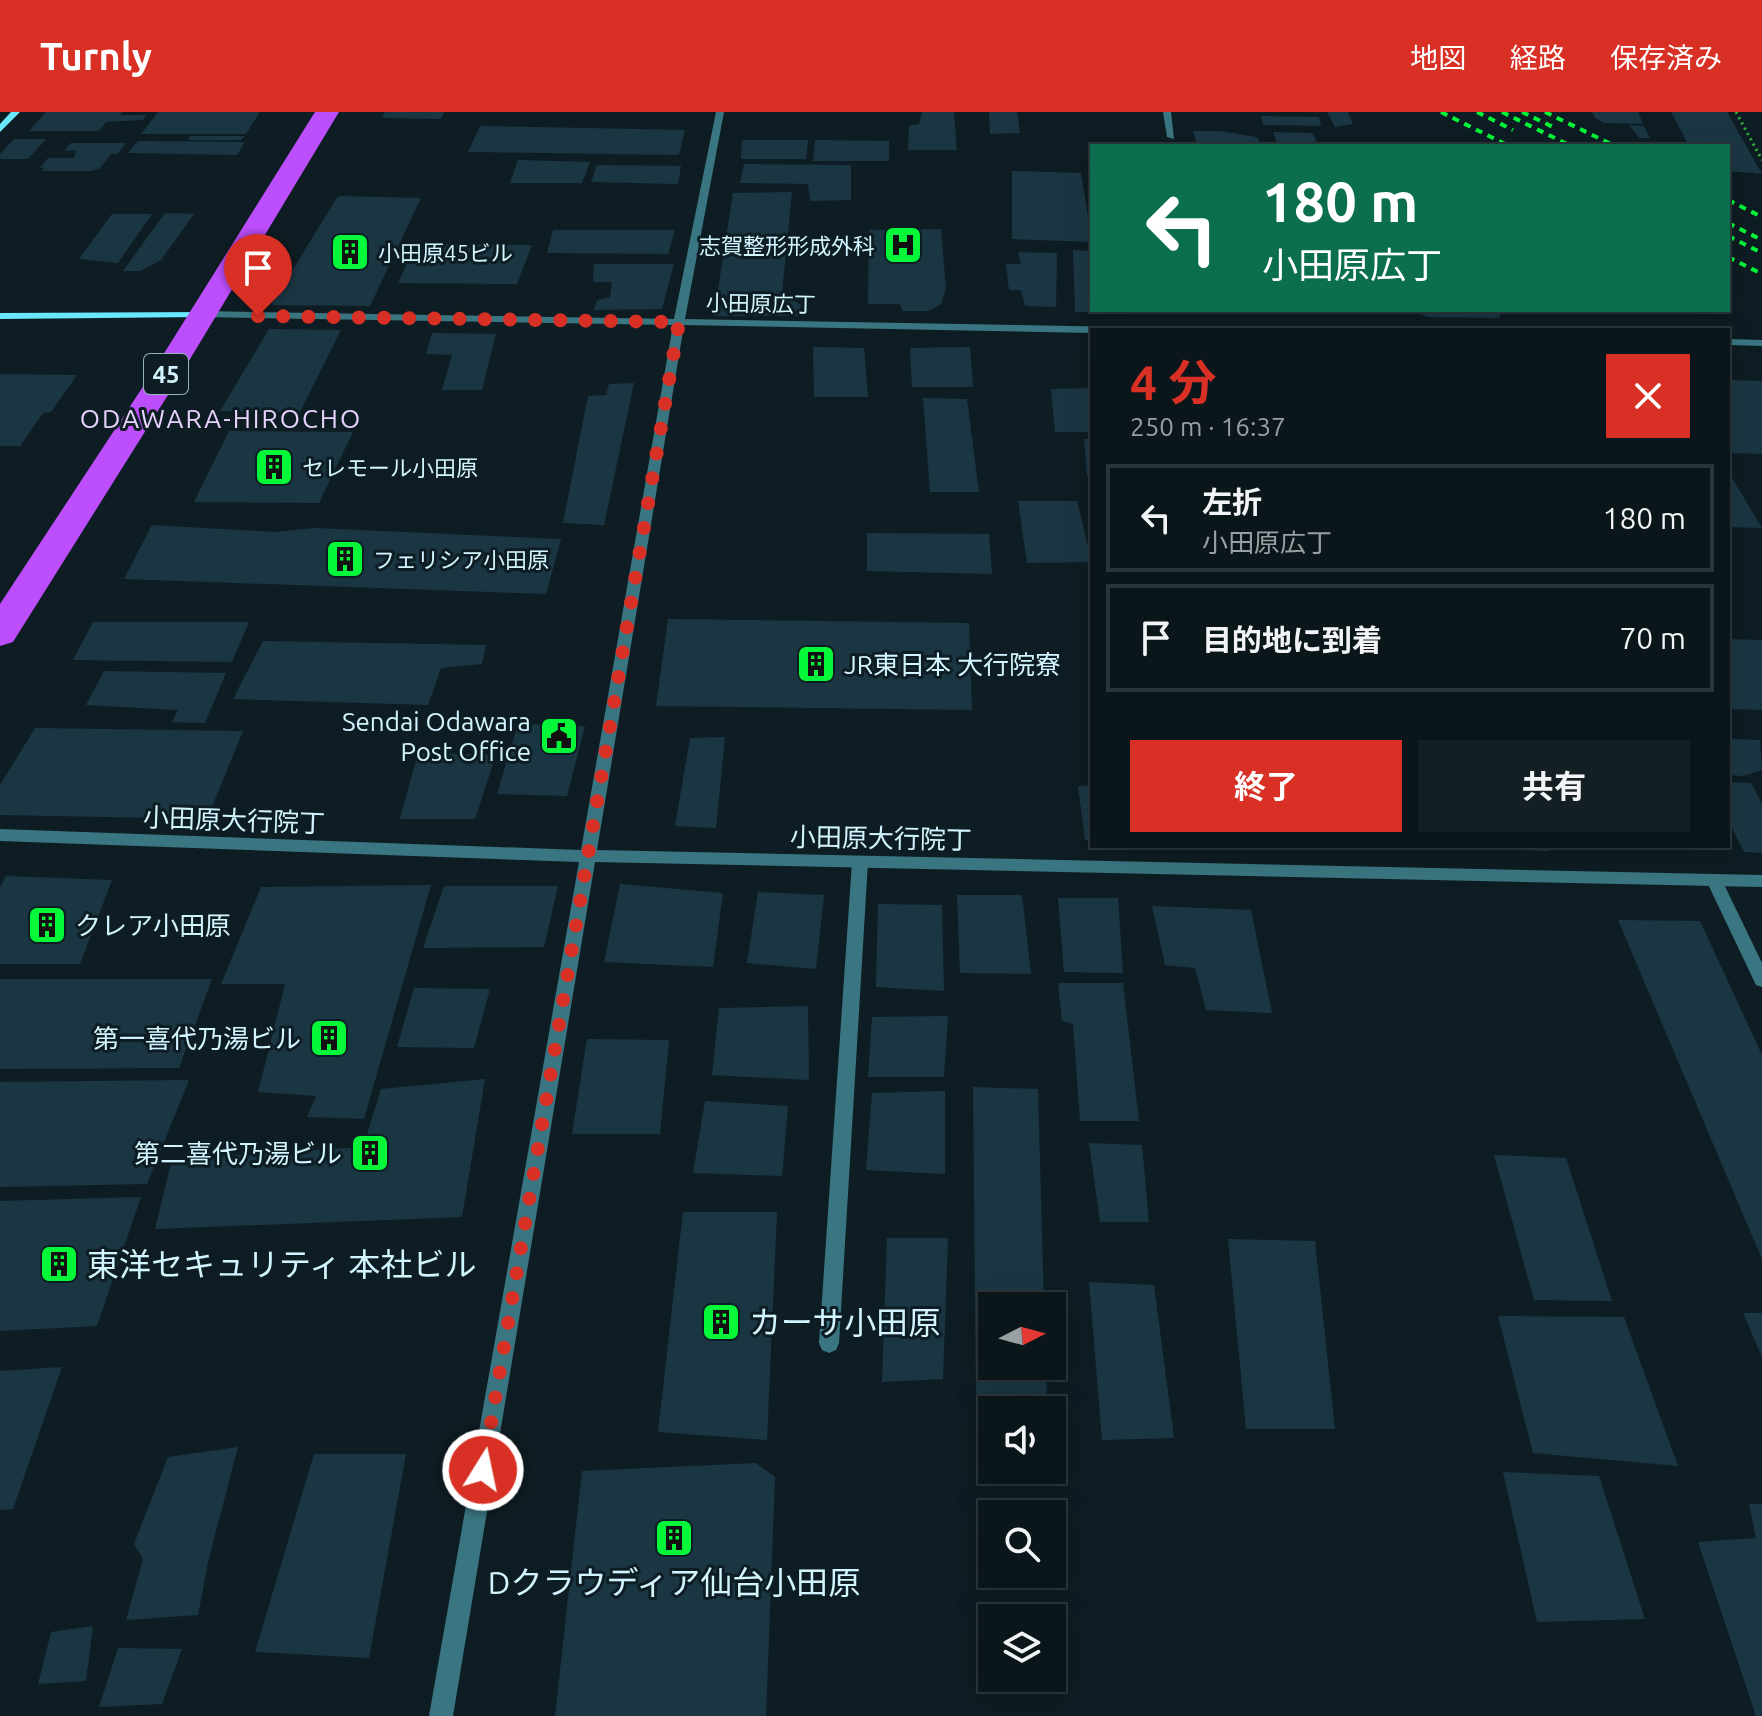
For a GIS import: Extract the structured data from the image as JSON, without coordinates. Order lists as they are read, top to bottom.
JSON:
{
  "streets": {
    "highway": ["45"],
    "street": ["小田原広丁", "小田原大行院丁"]
  },
  "crossings": [
    ["小田原広丁", "45"]
  ],
  "districts": ["ODAWARA-HIROCHO"],
  "places": {
    "hospital": ["志賀整形形成外科"],
    "building": [
      "小田原45ビル",
      "セレモール小田原",
      "フェリシア小田原",
      "JR東日本 大行院寮",
      "クレア小田原",
      "第一喜代乃湯ビル",
      "第二喜代乃湯ビル",
      "東洋セキュリティ 本社ビル",
      "カーサ小田原",
      "Dクラウディア仙台小田原"
    ],
    "public building": ["Sendai Odawara Post Office"]
  },
  "north": "right",
  "page": {
    "header": "Turnly",
    "nav": ["地図", "経路", "保存済み"],
    "turn": ["180 m", "小田原広丁"],
    "heading": ["4 分", "250 m · 16:37"],
    "list": [
      {
        "name": "左折",
        "note": "小田原広丁",
        "value": "180 m"
      },
      {
        "name": "目的地に到着",
        "value": "70 m"
      }
    ],
    "buttons": ["終了", "共有"]
  }
}
